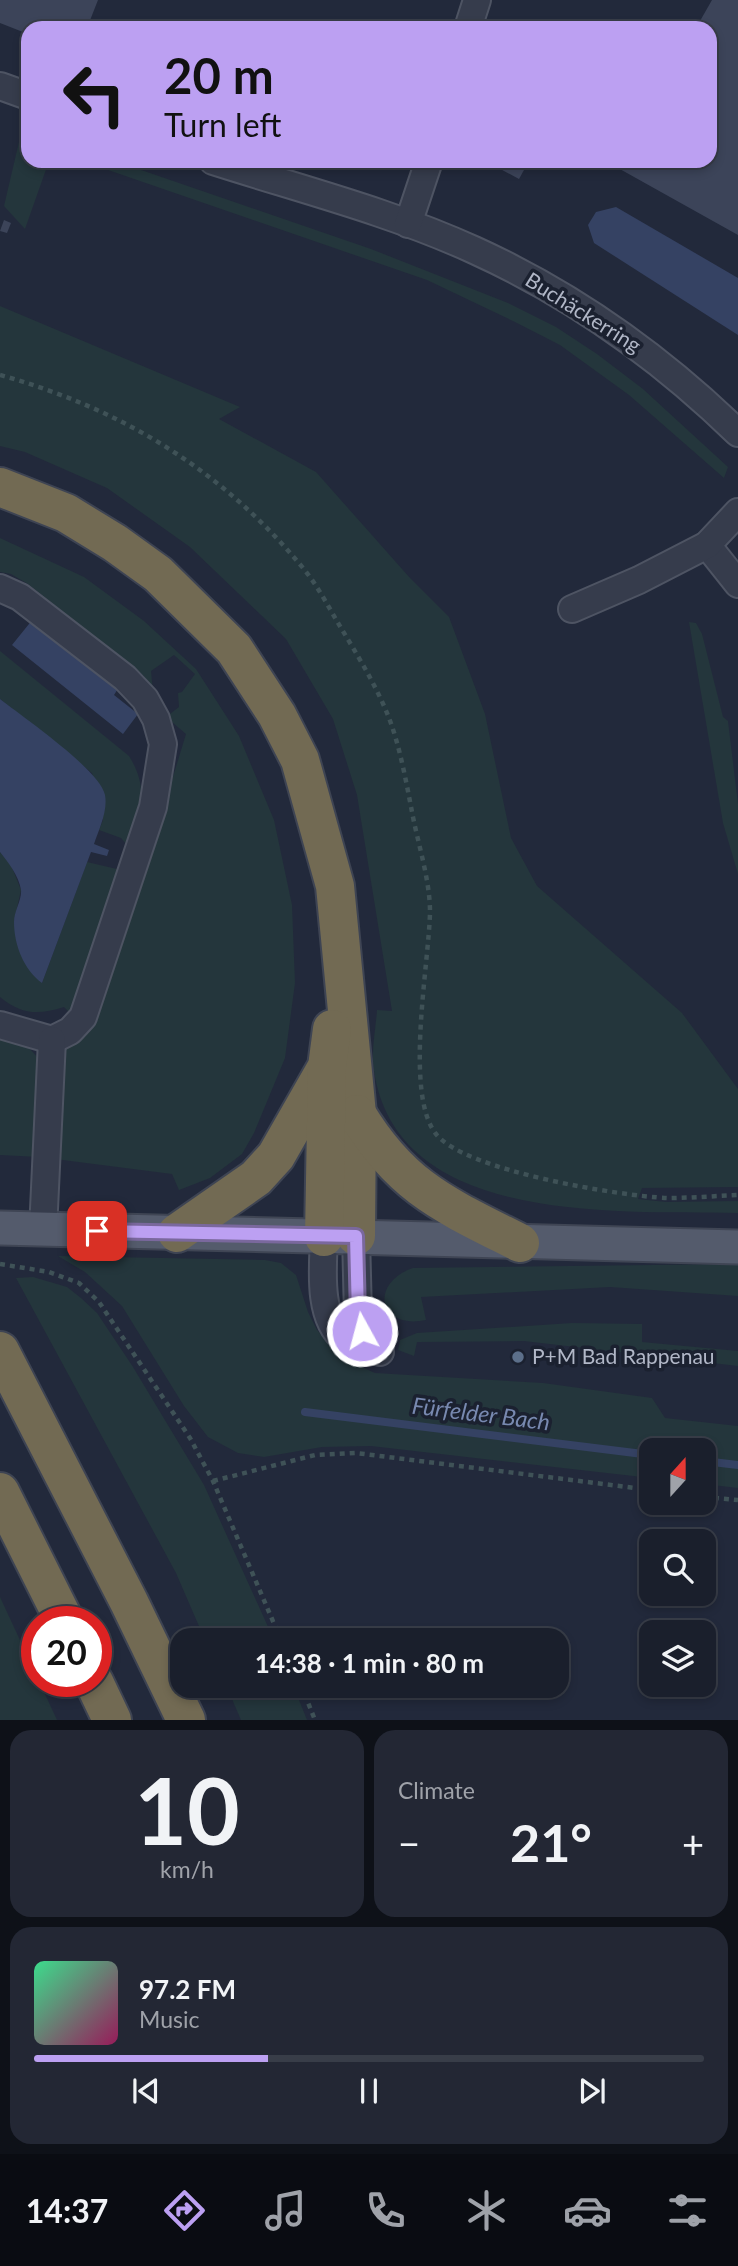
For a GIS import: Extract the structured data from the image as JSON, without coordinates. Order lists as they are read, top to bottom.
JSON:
{
  "streets": {
    "street": ["Buchäckerring"]
  },
  "water": ["Fürfelder Bach"],
  "places": ["P+M Bad Rappenau"],
  "north": "top",
  "page": {
    "turn": ["20 m", "Turn left"],
    "limit": "20",
    "trip": "14:38 · 1 min · 80 m",
    "tile": [
      ["10", "km/h"],
      "Climate"
    ],
    "heat": ["−", "21°", "+"],
    "song": ["97.2 FM", "Music"],
    "tabs": "14:37"
  }
}
